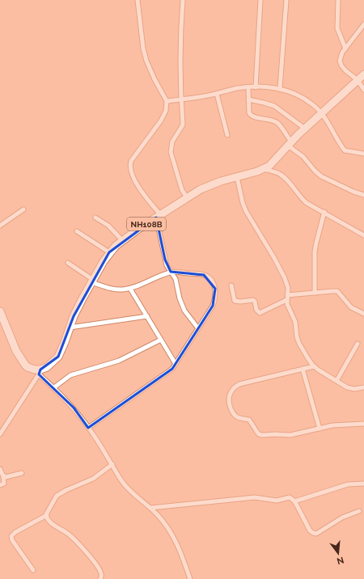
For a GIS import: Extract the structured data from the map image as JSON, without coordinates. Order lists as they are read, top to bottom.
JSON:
{
  "streets": {
    "highway": ["NH108B"]
  },
  "north": "bottom"
}
